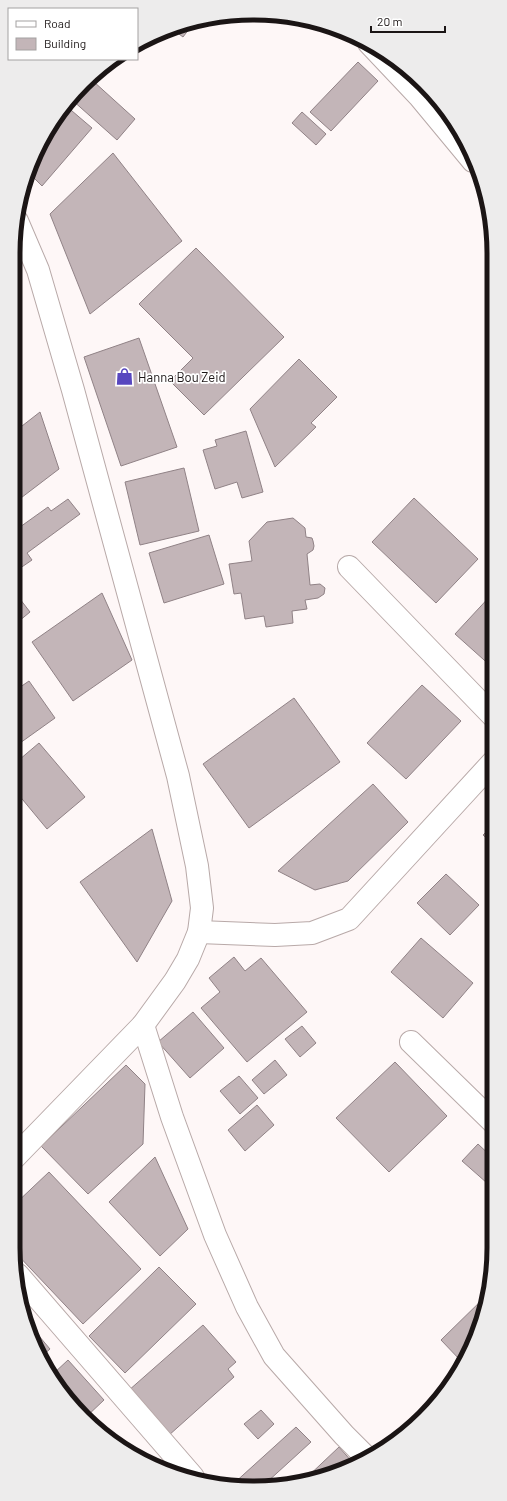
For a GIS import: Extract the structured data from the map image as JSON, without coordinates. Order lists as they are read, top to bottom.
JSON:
{
  "places": {
    "shop": ["Hanna Bou Zeid"]
  },
  "legend": ["Road", "Building"],
  "scale_bar": "20 m"
}
